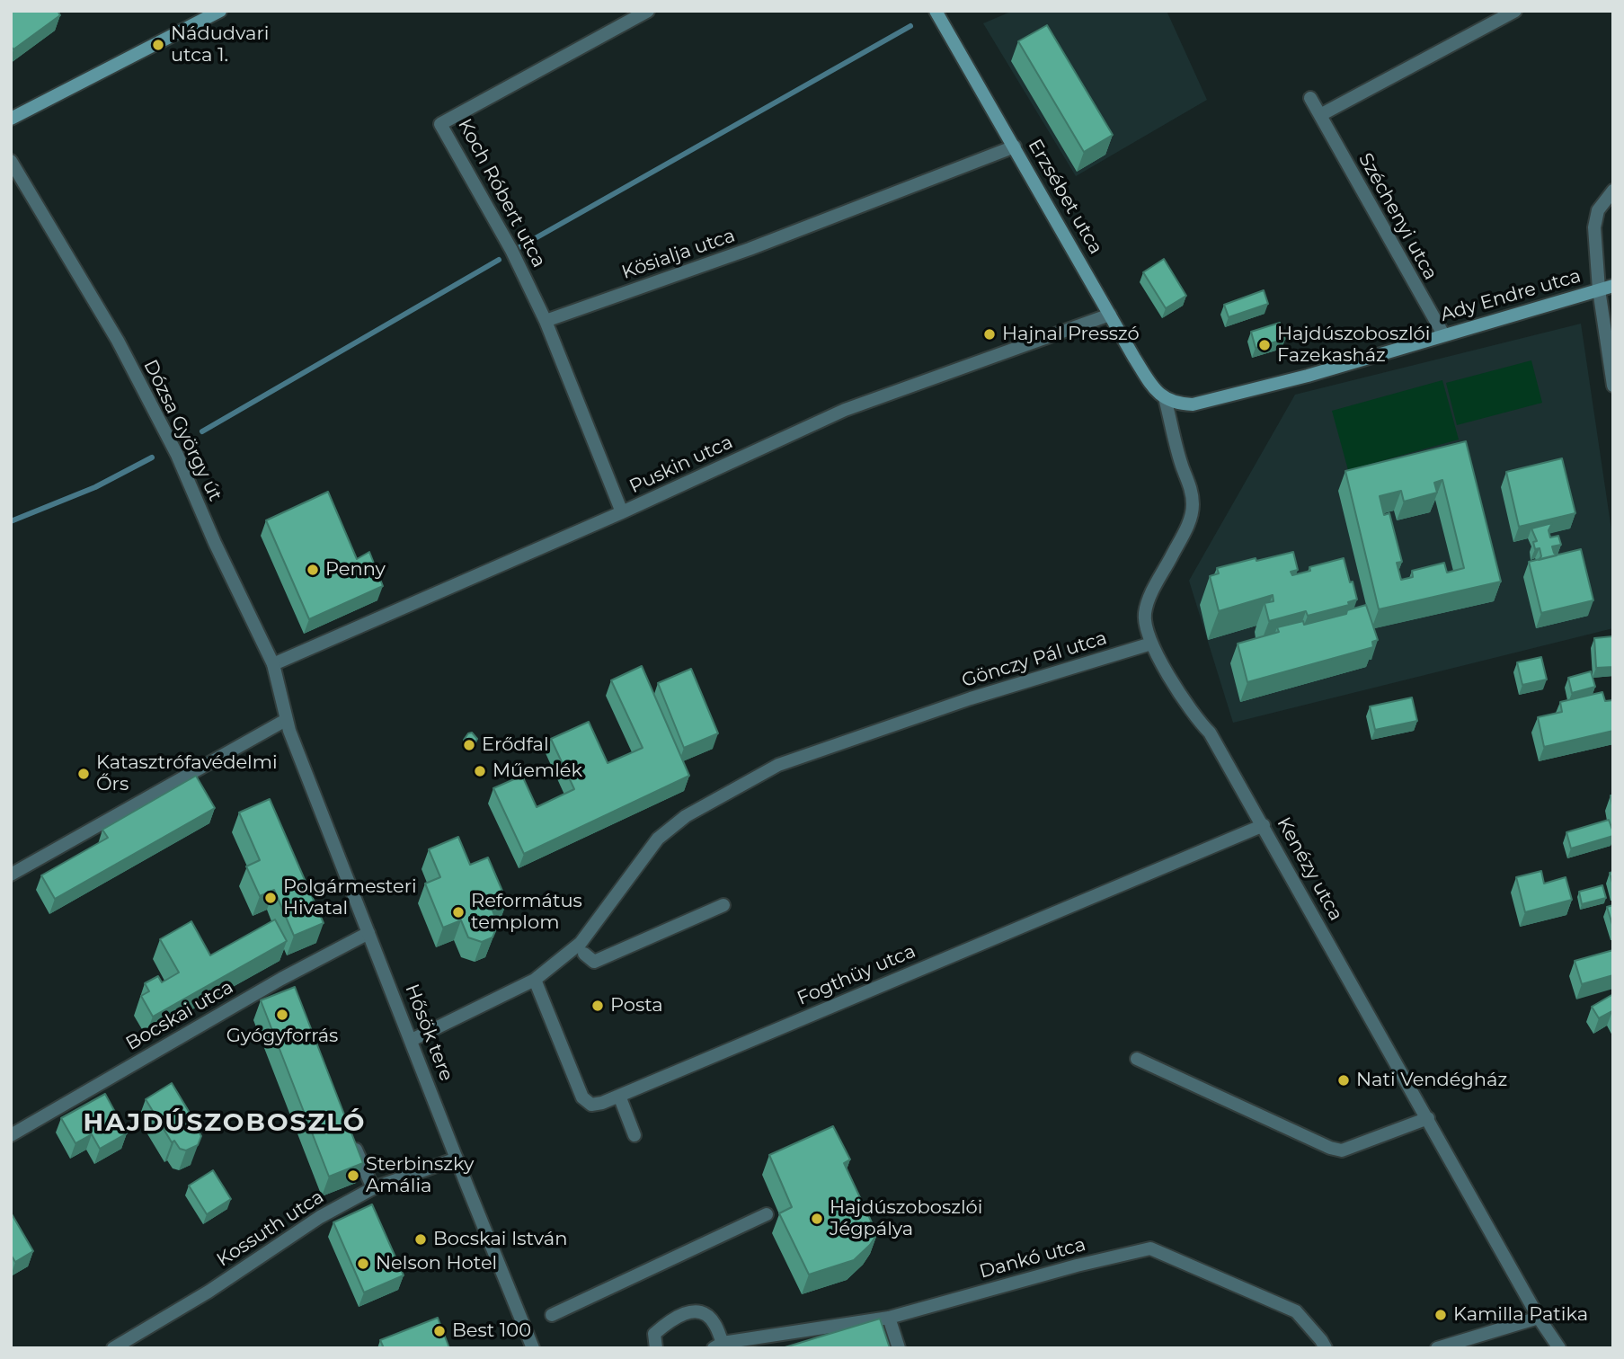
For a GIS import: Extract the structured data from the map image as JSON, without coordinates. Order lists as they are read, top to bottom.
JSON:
{
  "streets": {
    "main road": ["Erzsébet utca", "Ady Endre utca"],
    "street": [
      "Koch Róbert utca",
      "Széchenyi utca",
      "Kösialja utca",
      "Dózsa György út",
      "Puskin utca",
      "Gönczy Pál utca",
      "Kenézy utca",
      "Fogthüy utca",
      "Bocskai utca",
      "Hősök tere",
      "Kossuth utca",
      "Dankó utca"
    ]
  },
  "crossings": [
    ["Koch Róbert utca", "Kösialja utca"],
    ["Erzsébet utca", "Kösialja utca"],
    ["Erzsébet utca", "Ady Endre utca"],
    ["Erzsébet utca", "Puskin utca"],
    ["Széchenyi utca", "Ady Endre utca"],
    ["Dózsa György út", "Puskin utca"],
    ["Dózsa György út", "Hősök tere"],
    ["Gönczy Pál utca", "Kenézy utca"],
    ["Gönczy Pál utca", "Fogthüy utca"],
    ["Gönczy Pál utca", "Hősök tere"],
    ["Kenézy utca", "Fogthüy utca"],
    ["Bocskai utca", "Hősök tere"],
    ["Hősök tere", "Kossuth utca"]
  ],
  "districts": ["HAJDÚSZOBOSZLÓ"],
  "places": [
    "Nádudvari utca 1.",
    "Hajnal Presszó",
    "Hajdúszoboszlói Fazekasház",
    "Penny",
    "Erődfal",
    "Műemlék",
    "Katasztrófavédelmi Őrs",
    "Polgármesteri Hivatal",
    "Református templom",
    "Posta",
    "Gyógyforrás",
    "Nati Vendégház",
    "Sterbinszky Amália",
    "Hajdúszoboszlói Jégpálya",
    "Bocskai István",
    "Nelson Hotel",
    "Kamilla Patika",
    "Best 100"
  ]
}
